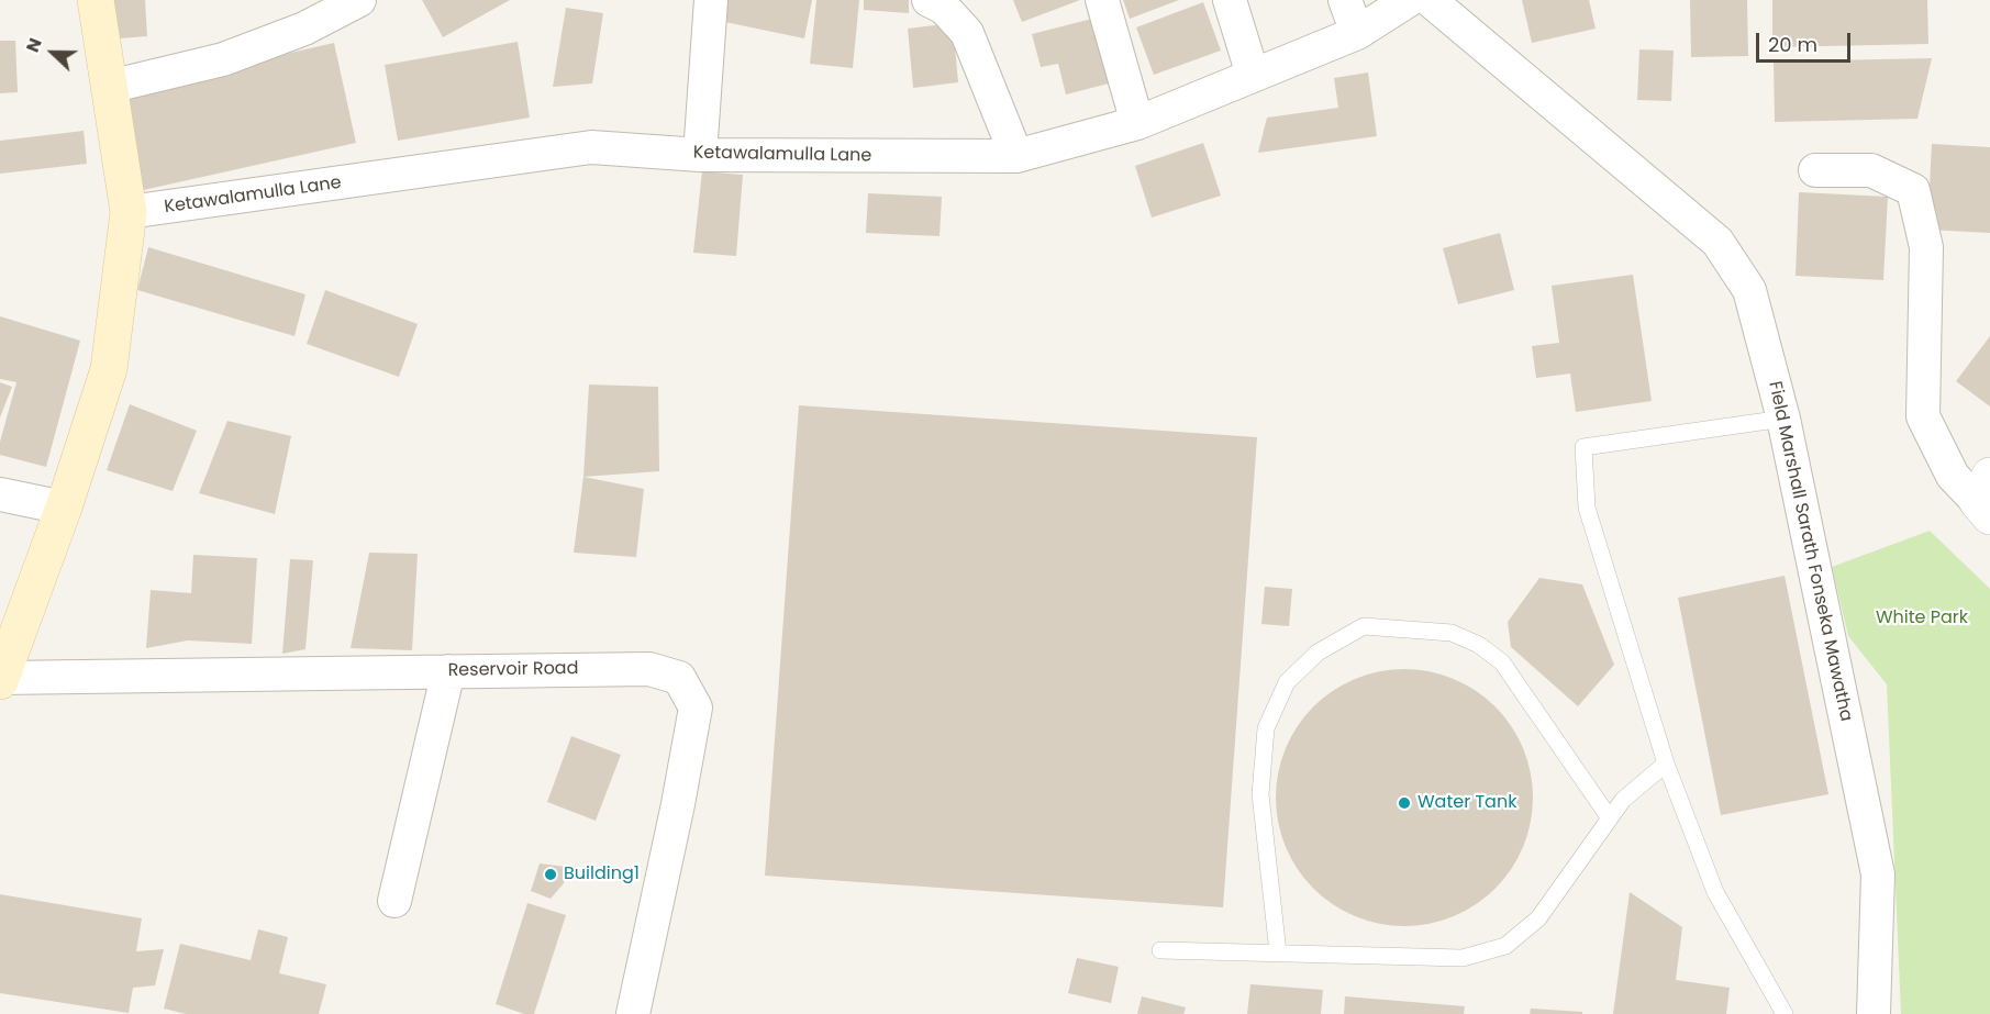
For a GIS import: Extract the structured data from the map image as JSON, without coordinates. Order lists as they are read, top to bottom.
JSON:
{
  "streets": {
    "street": ["Ketawalamulla Lane", "Field Marshall Sarath Fonseka Mawatha", "Reservoir Road"]
  },
  "parks": ["White Park"],
  "places": ["Water Tank", "Building1"],
  "scale_bar": "20 m",
  "north": "left"
}
